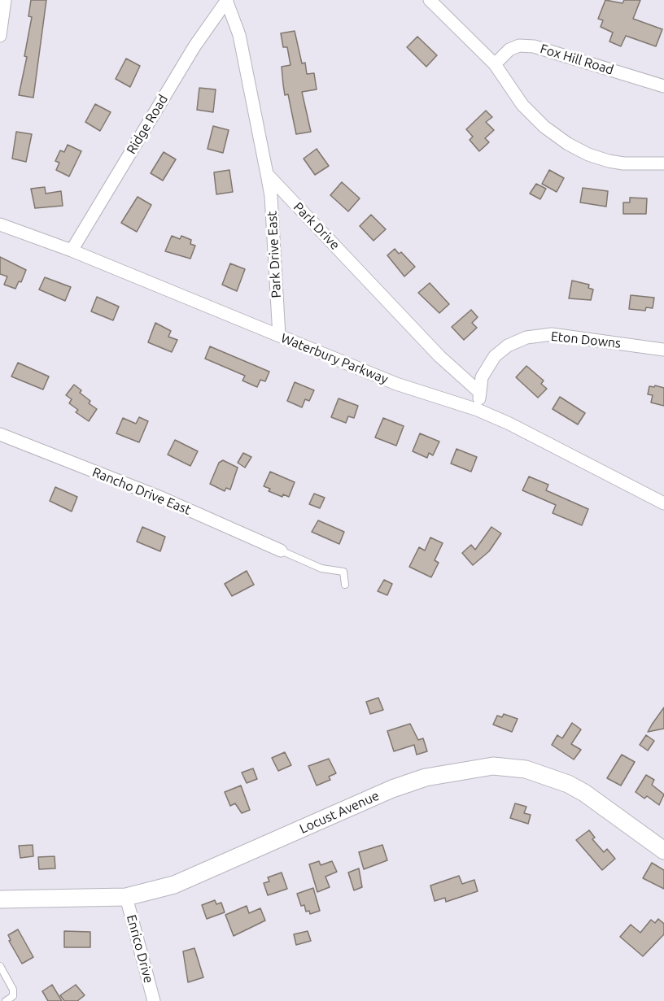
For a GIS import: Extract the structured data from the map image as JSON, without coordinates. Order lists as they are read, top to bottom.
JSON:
{
  "streets": {
    "street": [
      "Fox Hill Road",
      "Ridge Road",
      "Park Drive",
      "Park Drive East",
      "Eton Downs",
      "Waterbury Parkway",
      "Rancho Drive East",
      "Locust Avenue",
      "Enrico Drive"
    ]
  },
  "crossings": [
    ["Ridge Road", "Waterbury Parkway"],
    ["Park Drive", "Park Drive East"],
    ["Park Drive", "Eton Downs"],
    ["Park Drive East", "Waterbury Parkway"],
    ["Locust Avenue", "Enrico Drive"]
  ]
}
